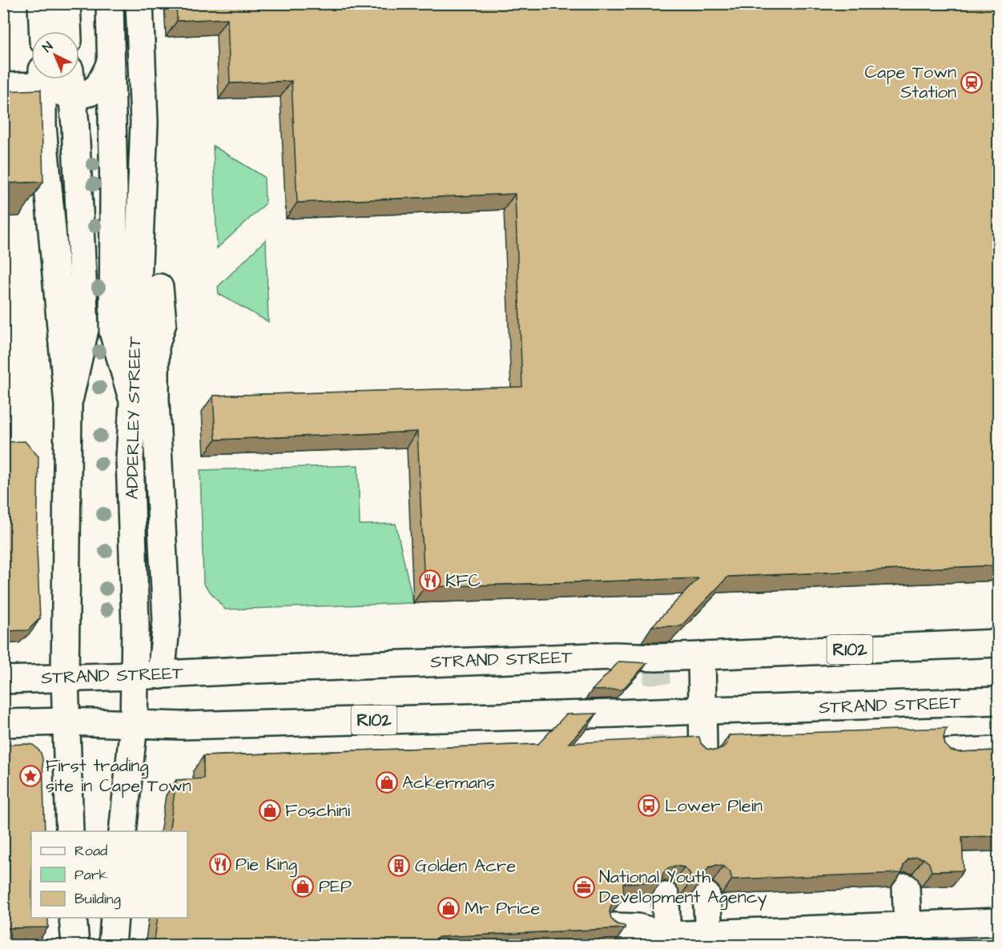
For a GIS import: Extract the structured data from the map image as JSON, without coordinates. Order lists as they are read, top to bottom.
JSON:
{
  "streets": {
    "main road": ["ADDERLEY STREET", "R102", "STRAND STREET"]
  },
  "crossings": [
    ["ADDERLEY STREET", "STRAND STREET"]
  ],
  "places": {
    "station": ["Cape Town Station"],
    "restaurant": ["KFC", "Pie King"],
    "place": ["First trading site in Cape Town"],
    "shop": [
      "Ackermans",
      "Foschini",
      "PEP",
      "Mr Price"
    ],
    "bus stop": ["Lower Plein"],
    "building": ["Golden Acre"],
    "office": ["National Youth Development Agency"]
  },
  "legend": ["Road", "Park", "Building"],
  "north": "top left"
}
